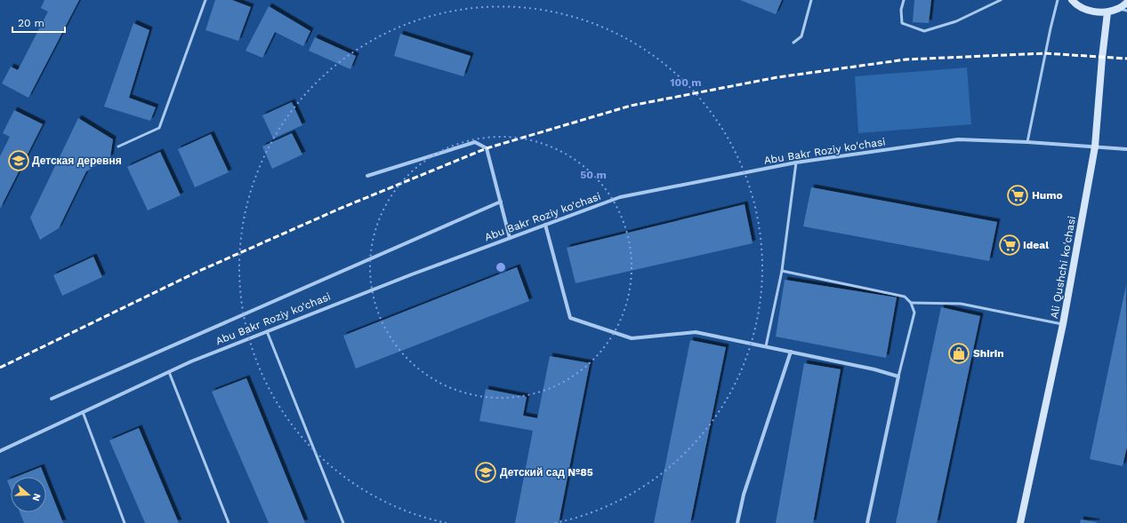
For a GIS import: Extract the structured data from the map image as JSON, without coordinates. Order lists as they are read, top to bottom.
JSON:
{
  "streets": {
    "main road": ["Ali Qushchi ko'chasi"],
    "street": ["Abu Bakr Roziy ko'chasi"]
  },
  "crossings": [
    ["Abu Bakr Roziy ko'chasi", "Ali Qushchi ko'chasi"]
  ],
  "places": {
    "school or university": ["Детская деревня", "Детский сад №85"],
    "supermarket": ["Humo", "Ideal"],
    "shop": ["Shirin"]
  },
  "scale_bar": "20 m",
  "north": "right",
  "rings": ["100 m", "50 m"]
}
